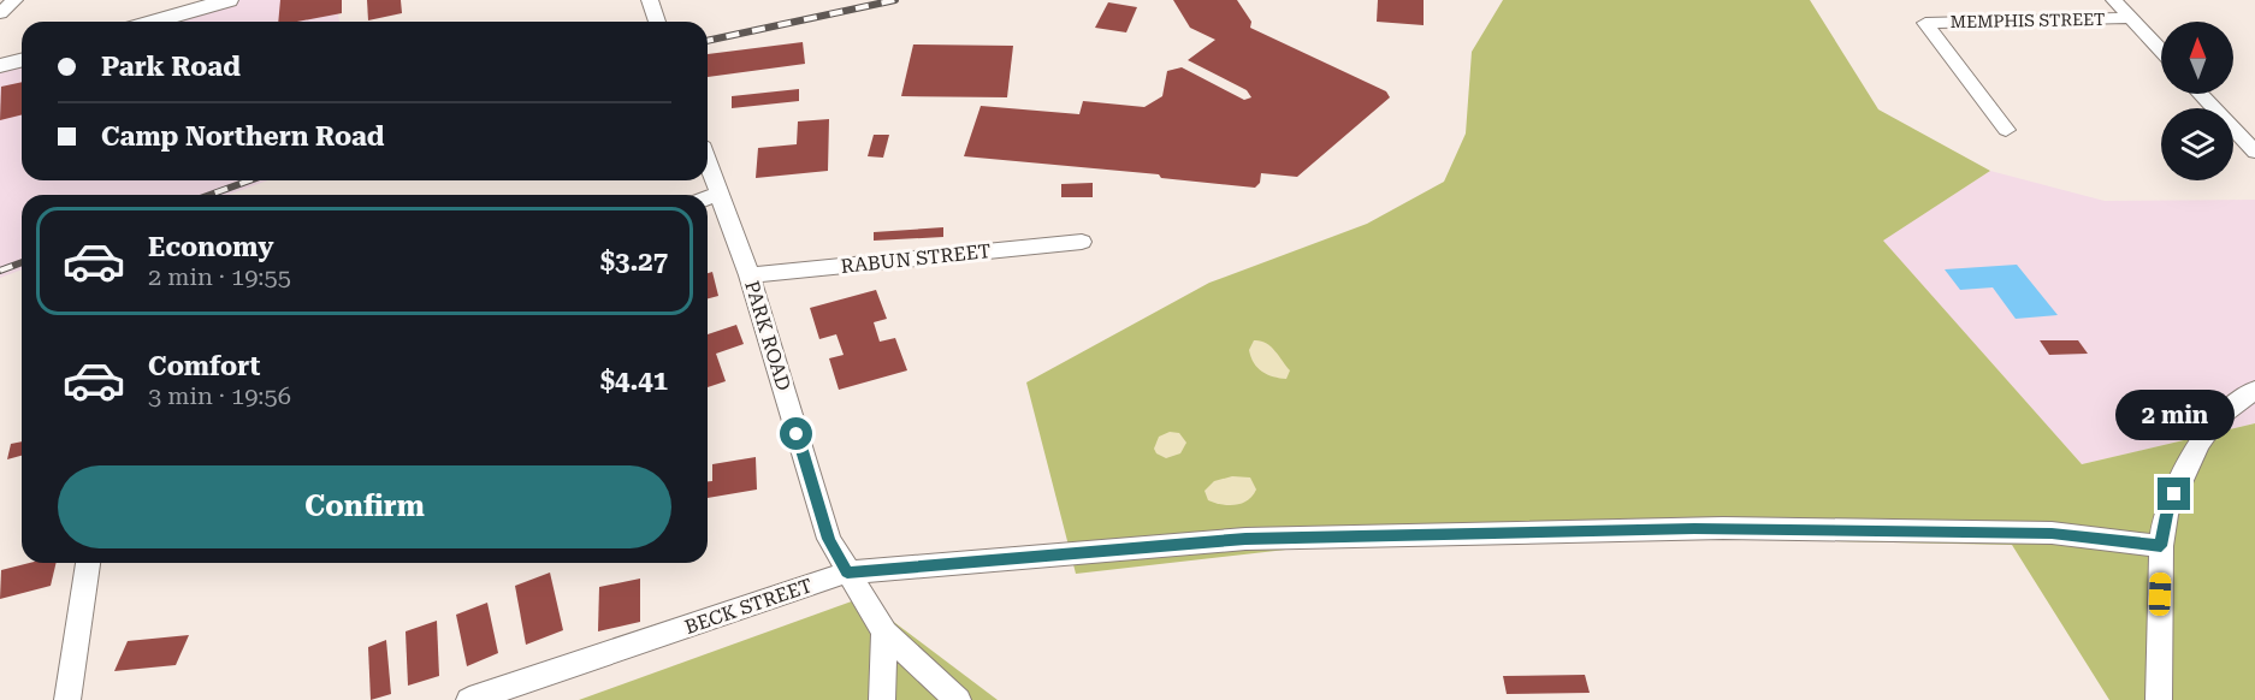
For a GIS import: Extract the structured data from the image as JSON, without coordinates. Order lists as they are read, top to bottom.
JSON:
{
  "streets": {
    "street": [
      "MEMPHIS STREET",
      "RABUN STREET",
      "PARK ROAD",
      "BECK STREET"
    ]
  },
  "crossings": [
    ["RABUN STREET", "PARK ROAD"],
    ["PARK ROAD", "BECK STREET"]
  ],
  "north": "top",
  "page": {
    "banner": ["Park Road", "Camp Northern Road"],
    "list": [
      {
        "name": "Economy",
        "note": "2 min · 19:55",
        "value": "$3.27"
      },
      {
        "name": "Comfort",
        "note": "3 min · 19:56",
        "value": "$4.41"
      }
    ],
    "bubble": "2 min",
    "buttons": "Confirm"
  }
}
